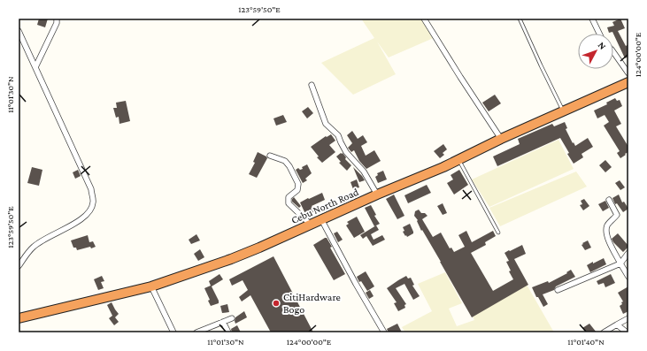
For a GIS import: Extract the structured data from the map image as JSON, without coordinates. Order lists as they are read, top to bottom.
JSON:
{
  "streets": {
    "highway": ["Cebu North Road"]
  },
  "places": ["CitiHardware Bogo"],
  "north": "top right",
  "coordinates": [
    "123°59'50\"E",
    "124°00'00\"E",
    "11°01'30\"N",
    "11°01'40\"N"
  ]
}
